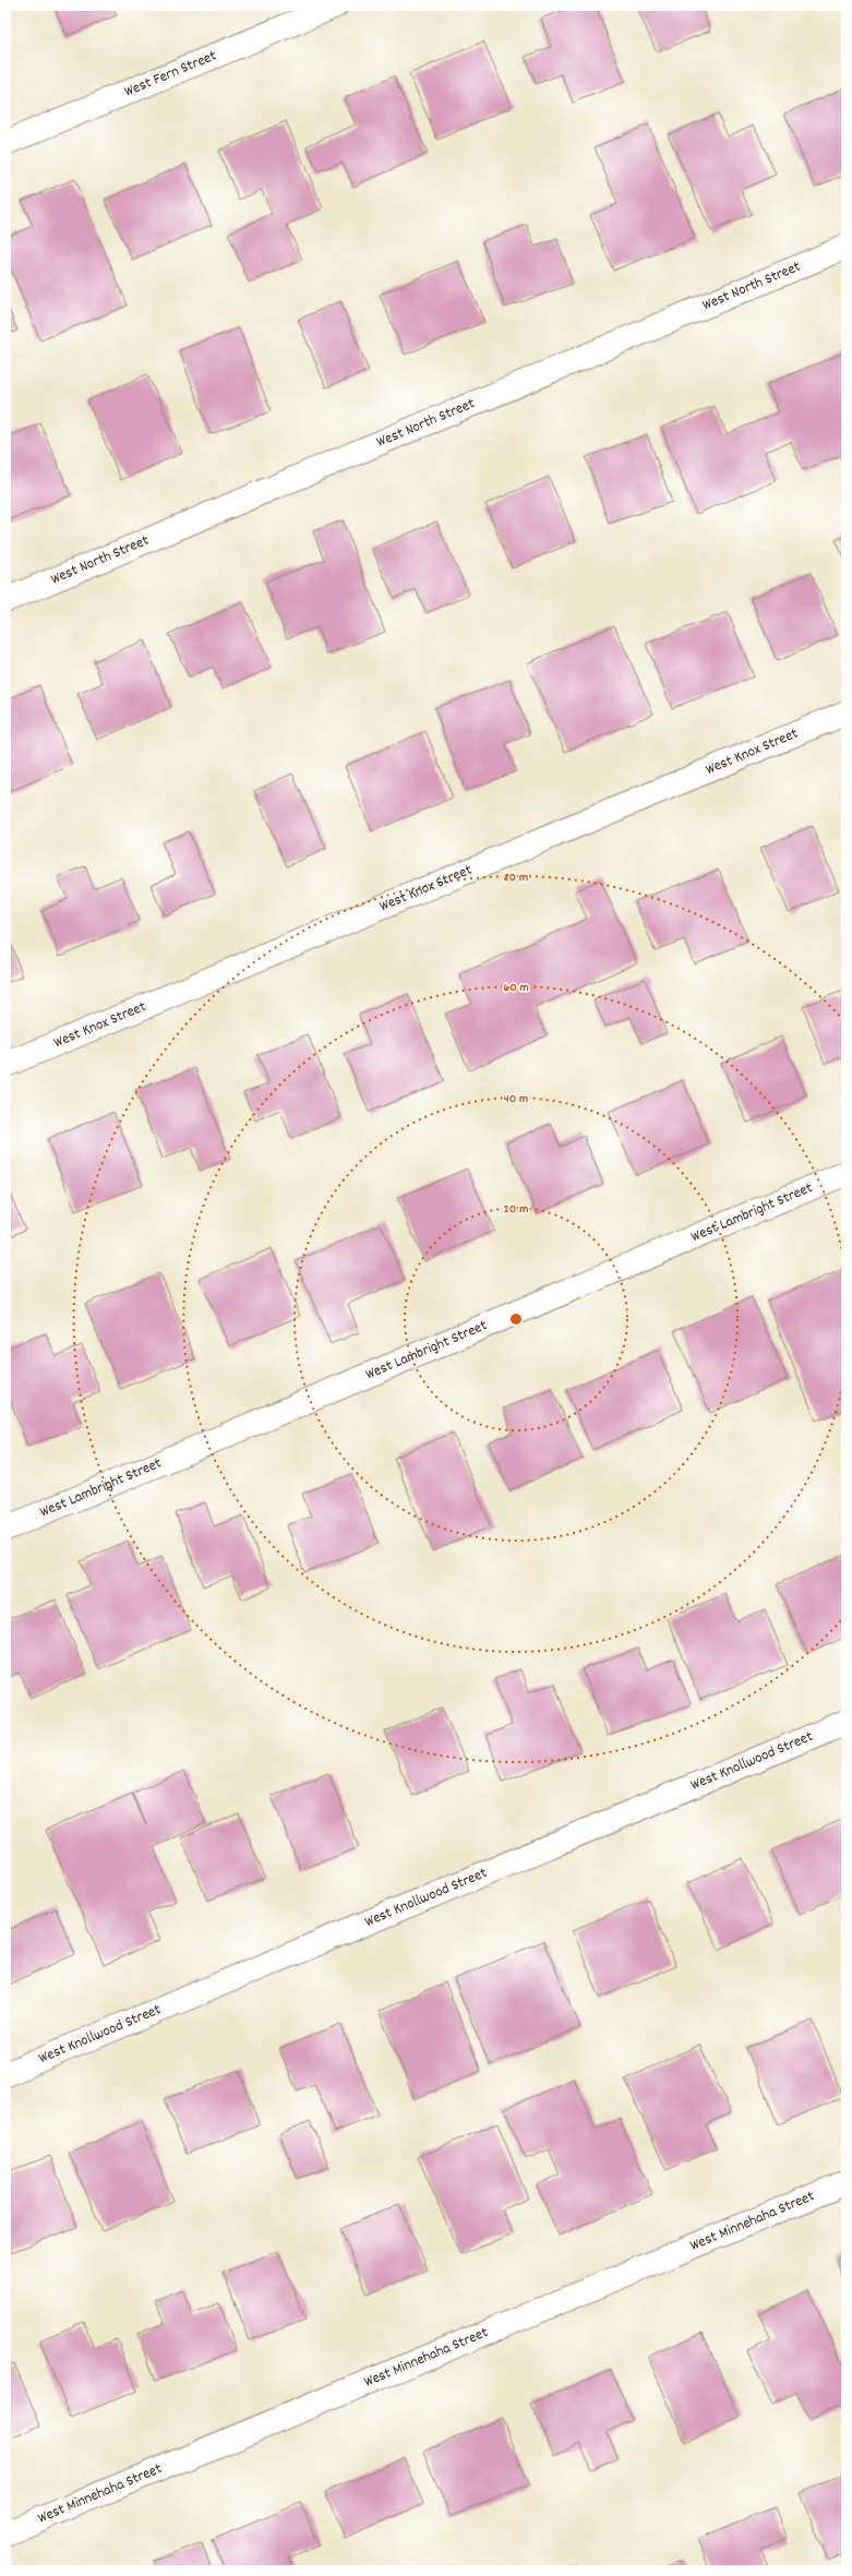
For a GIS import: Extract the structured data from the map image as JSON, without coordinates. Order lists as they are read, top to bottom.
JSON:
{
  "streets": {
    "street": [
      "West Fern Street",
      "West North Street",
      "West Knox Street",
      "West Lambright Street",
      "West Knollwood Street",
      "West Minnehaha Street"
    ]
  },
  "rings": [
    "80 m",
    "60 m",
    "40 m",
    "20 m"
  ]
}
